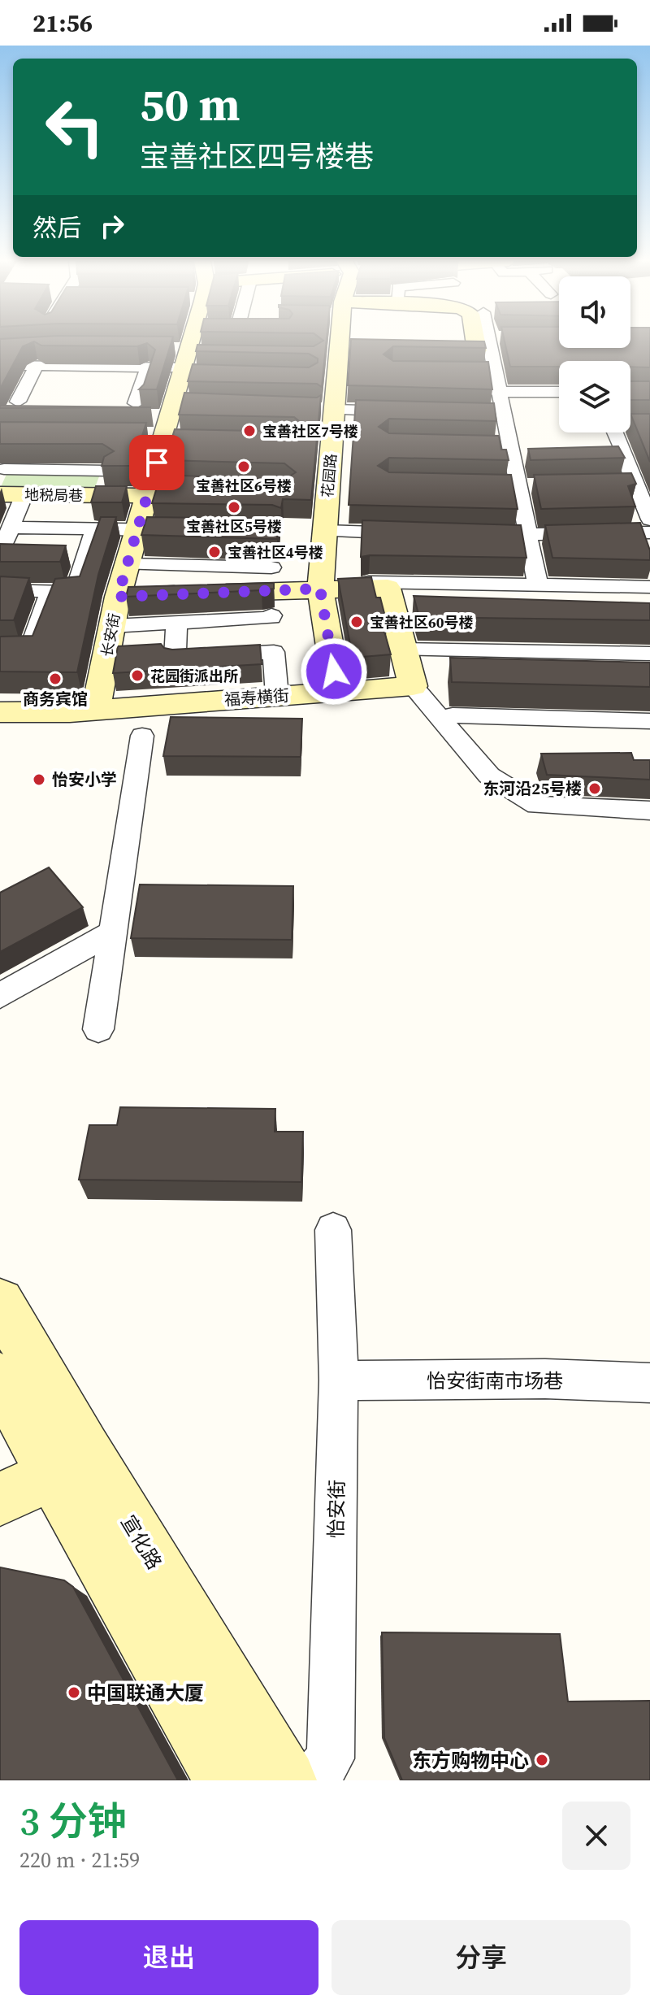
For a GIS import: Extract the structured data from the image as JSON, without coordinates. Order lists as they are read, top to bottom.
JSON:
{
  "streets": {
    "street": [
      "花园路",
      "地税局巷",
      "长安街",
      "福寿横街",
      "怡安街南市场巷",
      "怡安街",
      "宣化路"
    ]
  },
  "crossings": [
    ["花园路", "福寿横街"],
    ["地税局巷", "长安街"],
    ["长安街", "福寿横街"],
    ["怡安街南市场巷", "怡安街"]
  ],
  "places": [
    "宝善社区7号楼",
    "宝善社区6号楼",
    "宝善社区5号楼",
    "宝善社区4号楼",
    "宝善社区60号楼",
    "花园街派出所",
    "商务宾馆",
    "怡安小学",
    "东河沿25号楼",
    "中国联通大厦",
    "东方购物中心"
  ],
  "page": {
    "status": "21:56",
    "turn": ["50 m", "宝善社区四号楼巷"],
    "then": "然后",
    "heading": ["3 分钟", "220 m · 21:59"],
    "buttons": ["退出", "分享"]
  }
}
